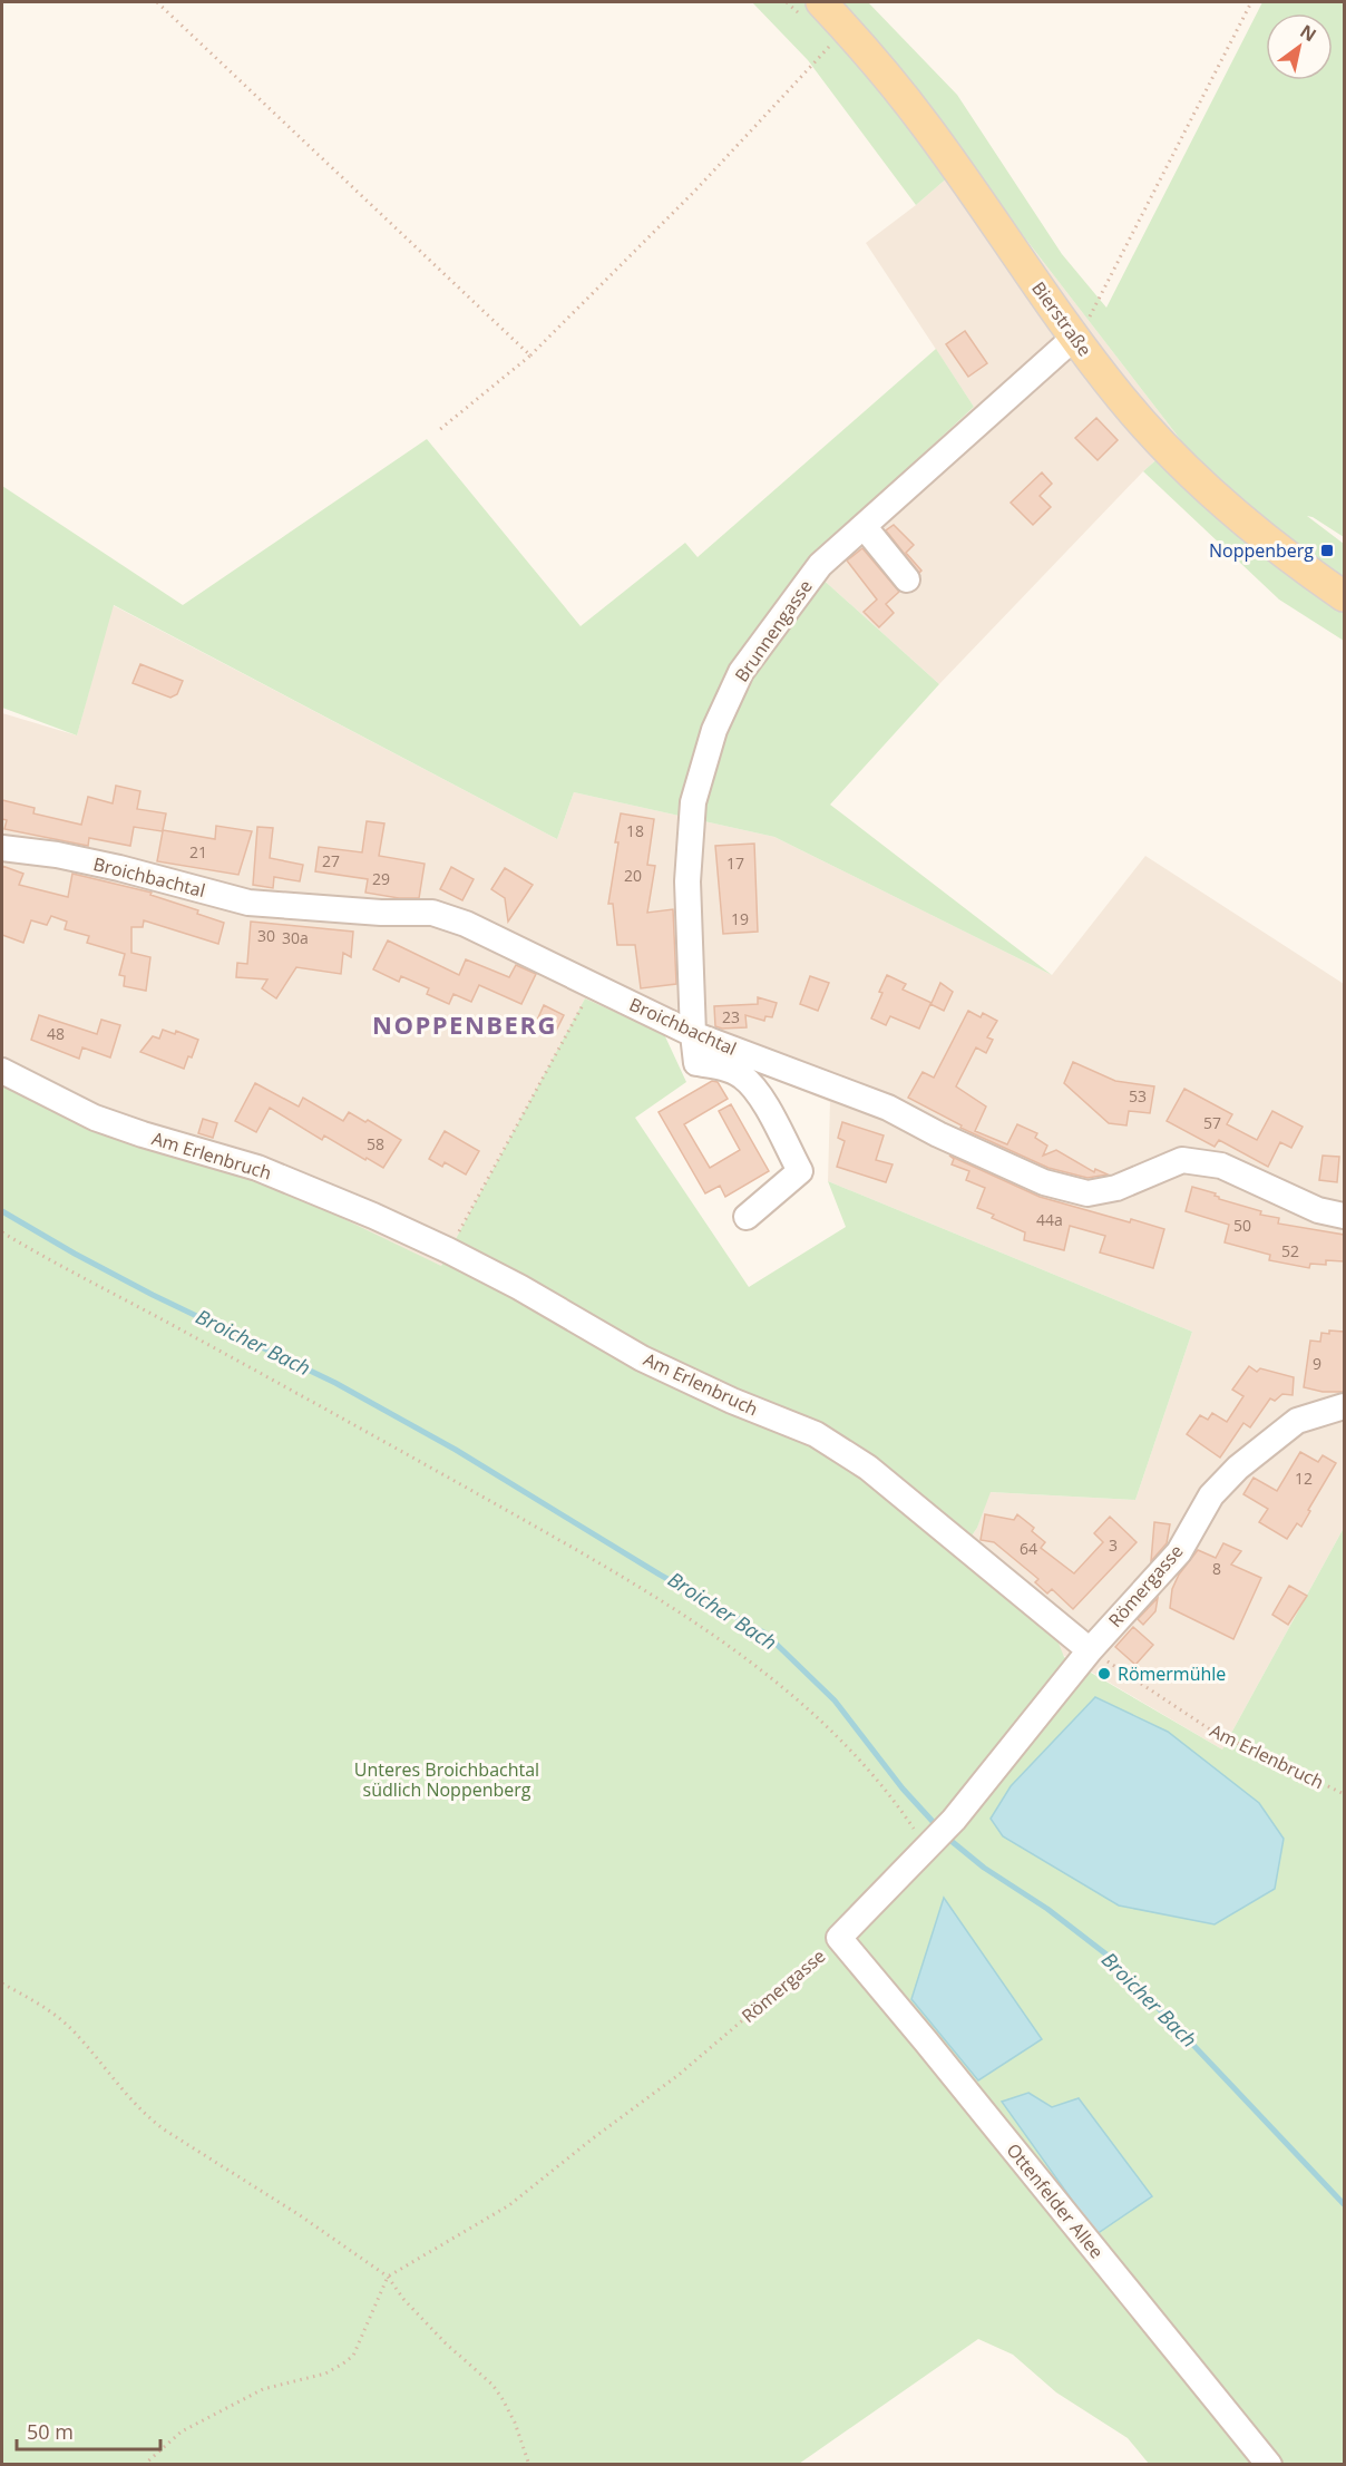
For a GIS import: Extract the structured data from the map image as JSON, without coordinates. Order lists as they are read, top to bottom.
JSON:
{
  "streets": {
    "main road": ["Bierstraße"],
    "street": [
      "Brunnengasse",
      "Broichbachtal",
      "Am Erlenbruch",
      "Römergasse",
      "Ottenfelder Allee"
    ]
  },
  "crossings": [
    ["Bierstraße", "Brunnengasse"],
    ["Brunnengasse", "Broichbachtal"],
    ["Am Erlenbruch", "Römergasse"],
    ["Römergasse", "Ottenfelder Allee"]
  ],
  "districts": ["NOPPENBERG"],
  "water": ["Broicher Bach"],
  "parks": ["Unteres Broichbachtal südlich Noppenberg"],
  "places": {
    "transit": ["Noppenberg"],
    "other": ["Römermühle"]
  },
  "house_numbers": [
    "18",
    "21",
    "27",
    "17",
    "20",
    "29",
    "19",
    "30",
    "30a",
    "23",
    "48",
    "53",
    "57",
    "58",
    "44a",
    "50",
    "52",
    "9",
    "12",
    "3",
    "64",
    "8"
  ],
  "scale_bar": "50 m",
  "north": "top right"
}
